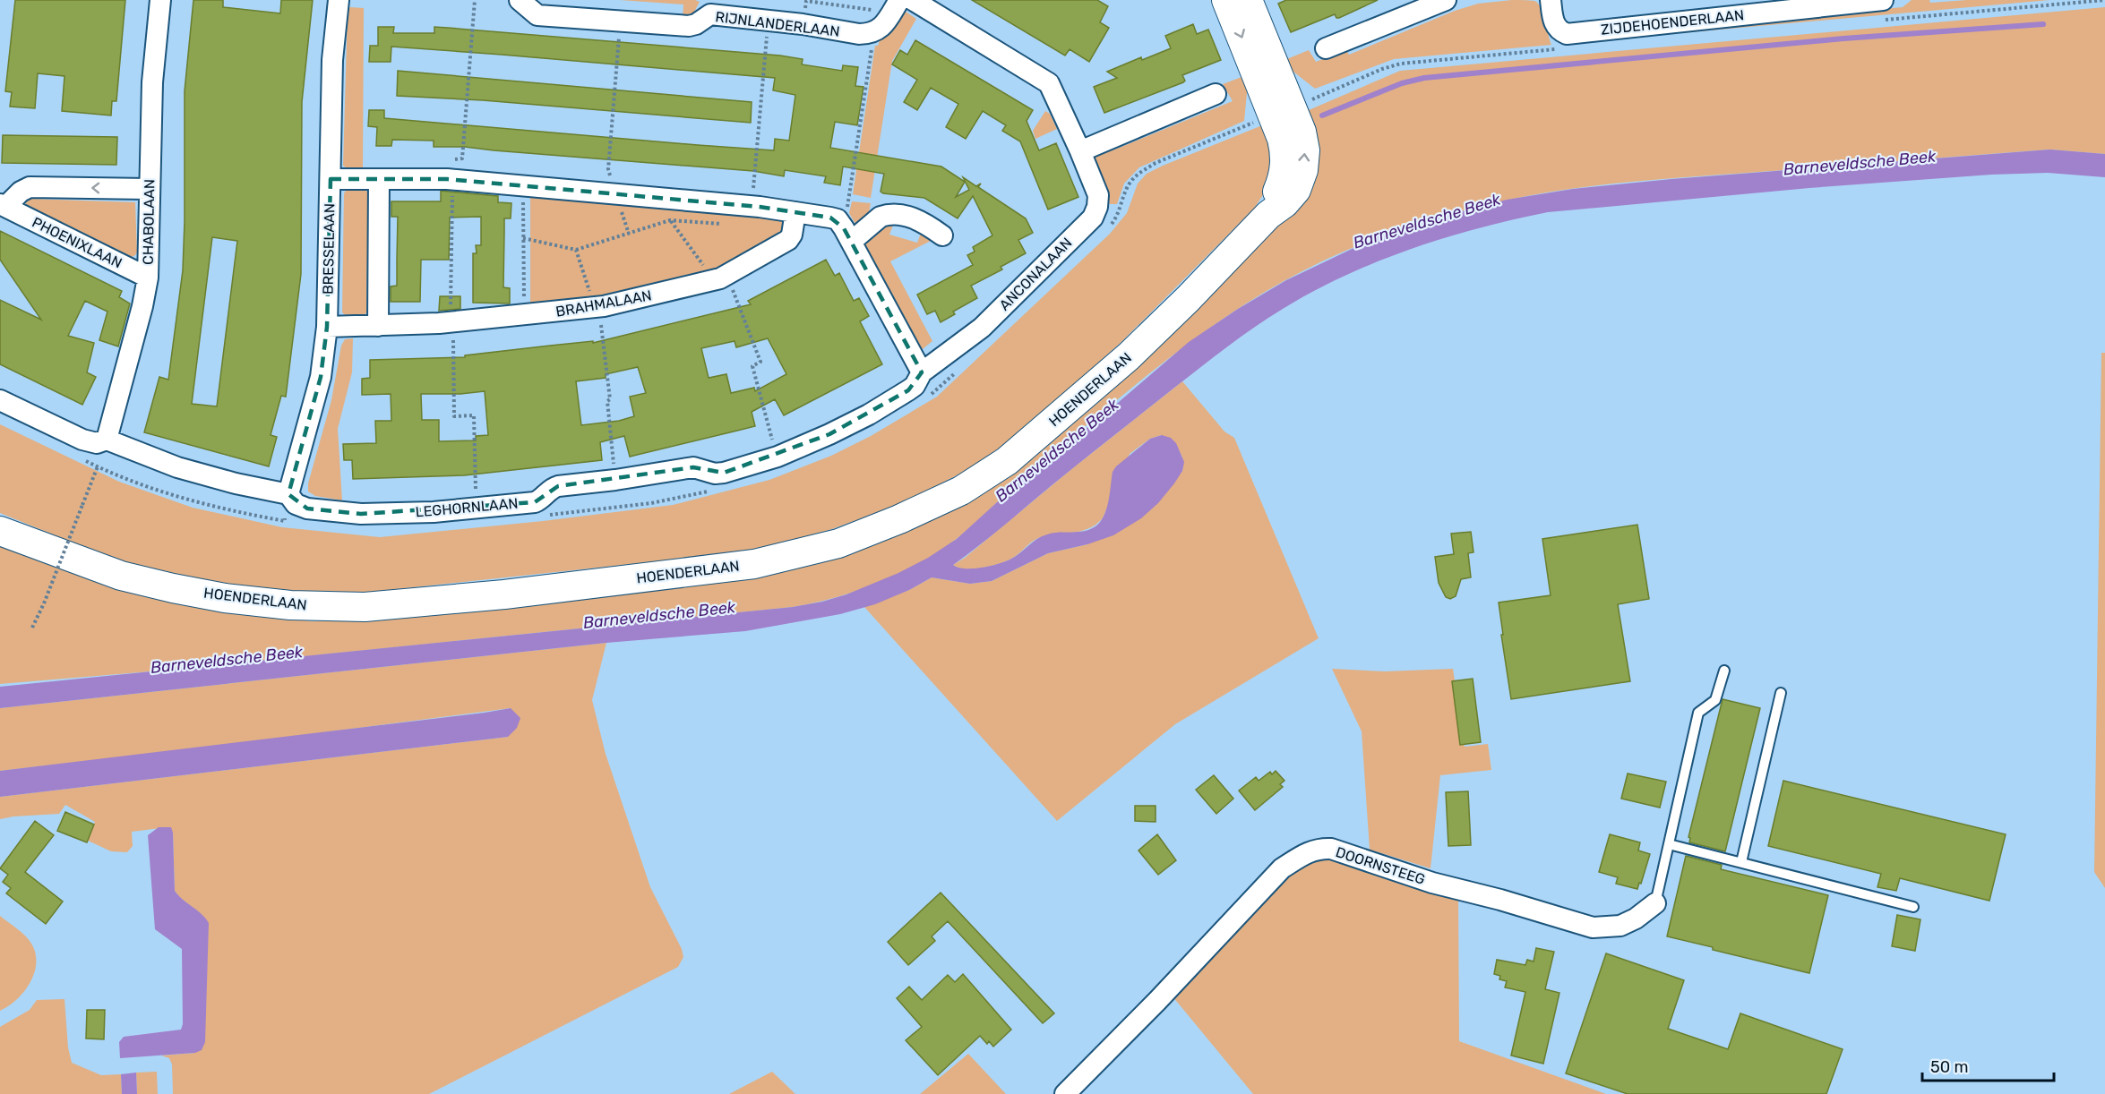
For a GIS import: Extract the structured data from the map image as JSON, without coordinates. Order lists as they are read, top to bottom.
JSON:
{
  "streets": {
    "street": [
      "ZIJDEHOENDERLAAN",
      "RIJNLANDERLAAN",
      "CHABOLAAN",
      "PHOENIXLAAN",
      "BRESSELAAN",
      "ANCONALAAN",
      "BRAHMALAAN",
      "HOENDERLAAN",
      "LEGHORNLAAN",
      "DOORNSTEEG"
    ]
  },
  "crossings": [
    ["CHABOLAAN", "PHOENIXLAAN"],
    ["CHABOLAAN", "LEGHORNLAAN"],
    ["BRESSELAAN", "BRAHMALAAN"],
    ["BRESSELAAN", "LEGHORNLAAN"],
    ["ANCONALAAN", "LEGHORNLAAN"]
  ],
  "one_way": ["PHOENIXLAAN"],
  "water": ["Barneveldsche Beek"],
  "scale_bar": "50 m"
}
